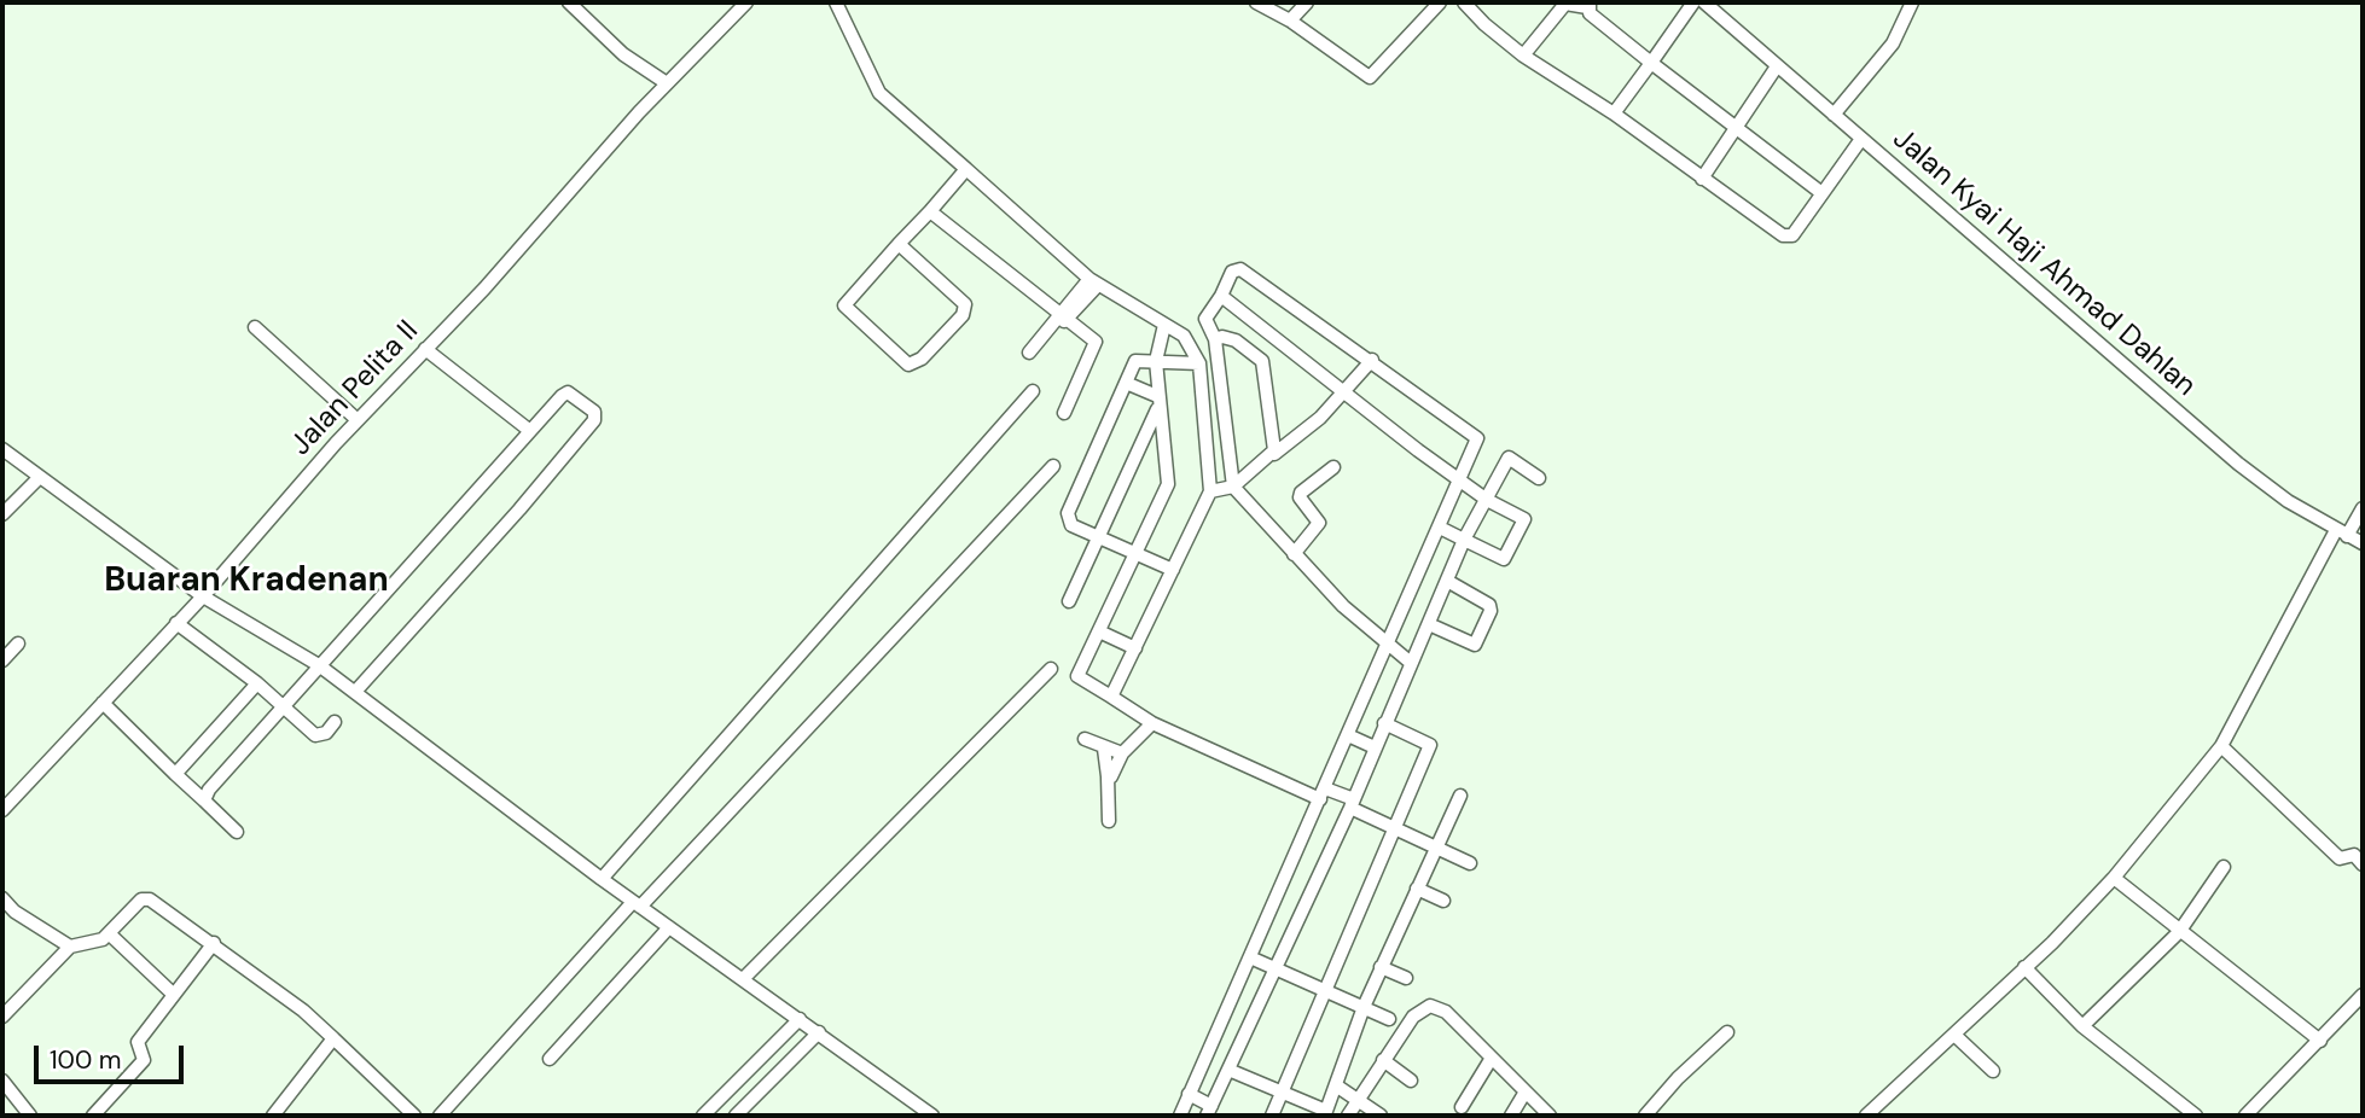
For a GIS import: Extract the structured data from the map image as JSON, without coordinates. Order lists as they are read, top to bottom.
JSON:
{
  "streets": {
    "street": ["Jalan Kyai Haji Ahmad Dahlan", "Jalan Pelita II"]
  },
  "districts": ["Buaran Kradenan"],
  "scale_bar": "100 m"
}
